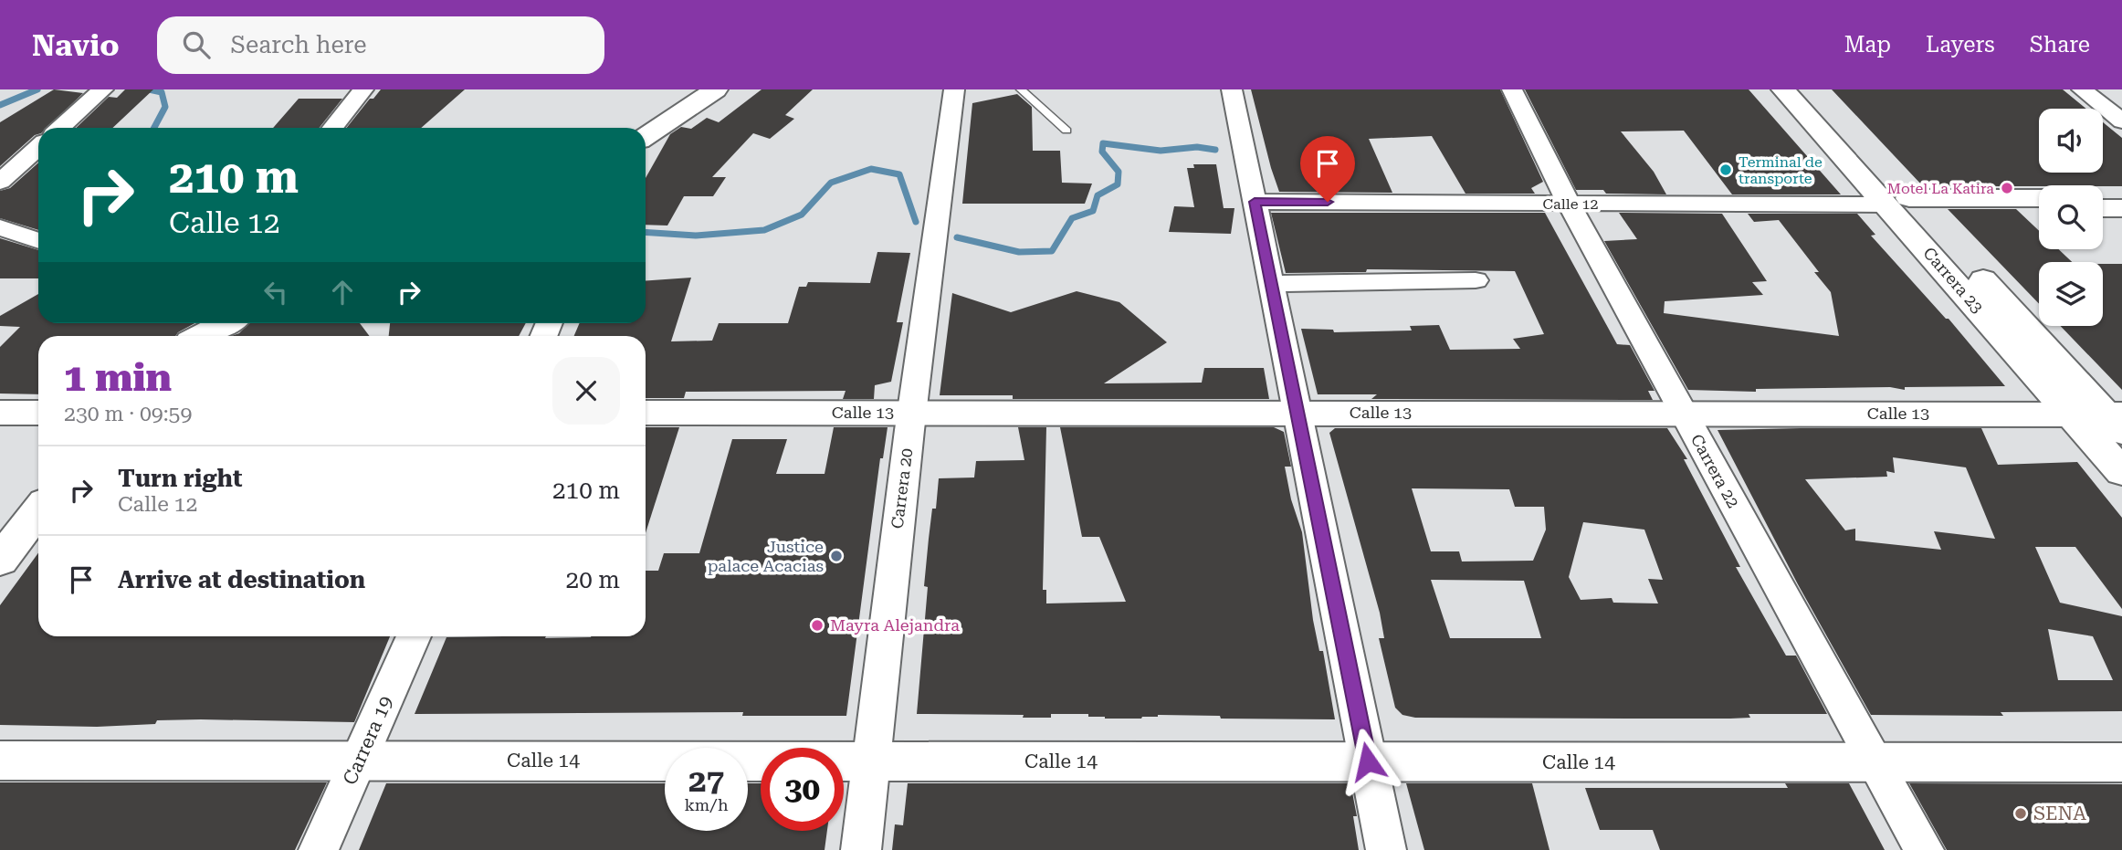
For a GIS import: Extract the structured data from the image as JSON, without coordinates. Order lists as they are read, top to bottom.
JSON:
{
  "streets": {
    "street": [
      "Calle 12",
      "Carrera 23",
      "Calle 13",
      "Carrera 22",
      "Carrera 20",
      "Carrera 19",
      "Calle 14"
    ]
  },
  "crossings": [
    ["Calle 12", "Carrera 23"],
    ["Calle 12", "Carrera 22"],
    ["Carrera 23", "Calle 13"],
    ["Calle 13", "Carrera 22"],
    ["Calle 13", "Carrera 20"],
    ["Carrera 22", "Calle 14"],
    ["Carrera 20", "Calle 14"],
    ["Carrera 19", "Calle 14"]
  ],
  "places": [
    "Terminal de transporte",
    "Motel La Katira",
    "Justice palace Acacias",
    "Mayra Alejandra",
    "SENA"
  ],
  "page": {
    "header": "Navio",
    "search": "Search here",
    "nav": ["Map", "Layers", "Share"],
    "turn": ["210 m", "Calle 12"],
    "heading": ["1 min", "230 m · 09:59"],
    "list": [
      {
        "name": "Turn right",
        "note": "Calle 12",
        "value": "210 m"
      },
      {
        "name": "Arrive at destination",
        "value": "20 m"
      }
    ],
    "speed": "27 km/h",
    "limit": "30"
  }
}
